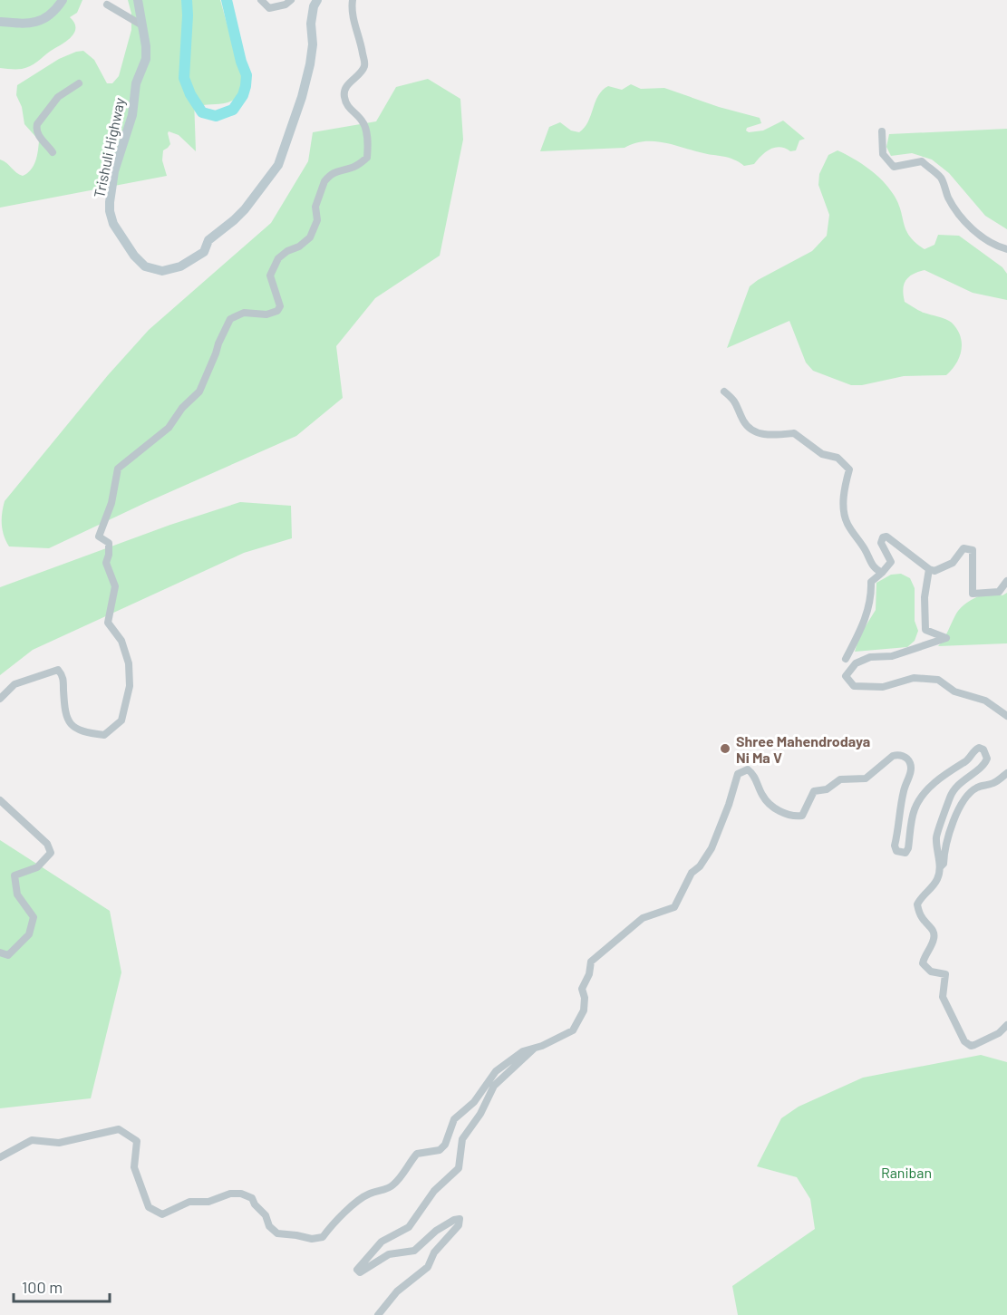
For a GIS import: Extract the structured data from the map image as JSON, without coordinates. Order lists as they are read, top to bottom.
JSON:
{
  "streets": {
    "street": ["Trishuli Highway"]
  },
  "parks": ["Raniban"],
  "places": ["Shree Mahendrodaya Ni Ma V"],
  "scale_bar": "100 m"
}
